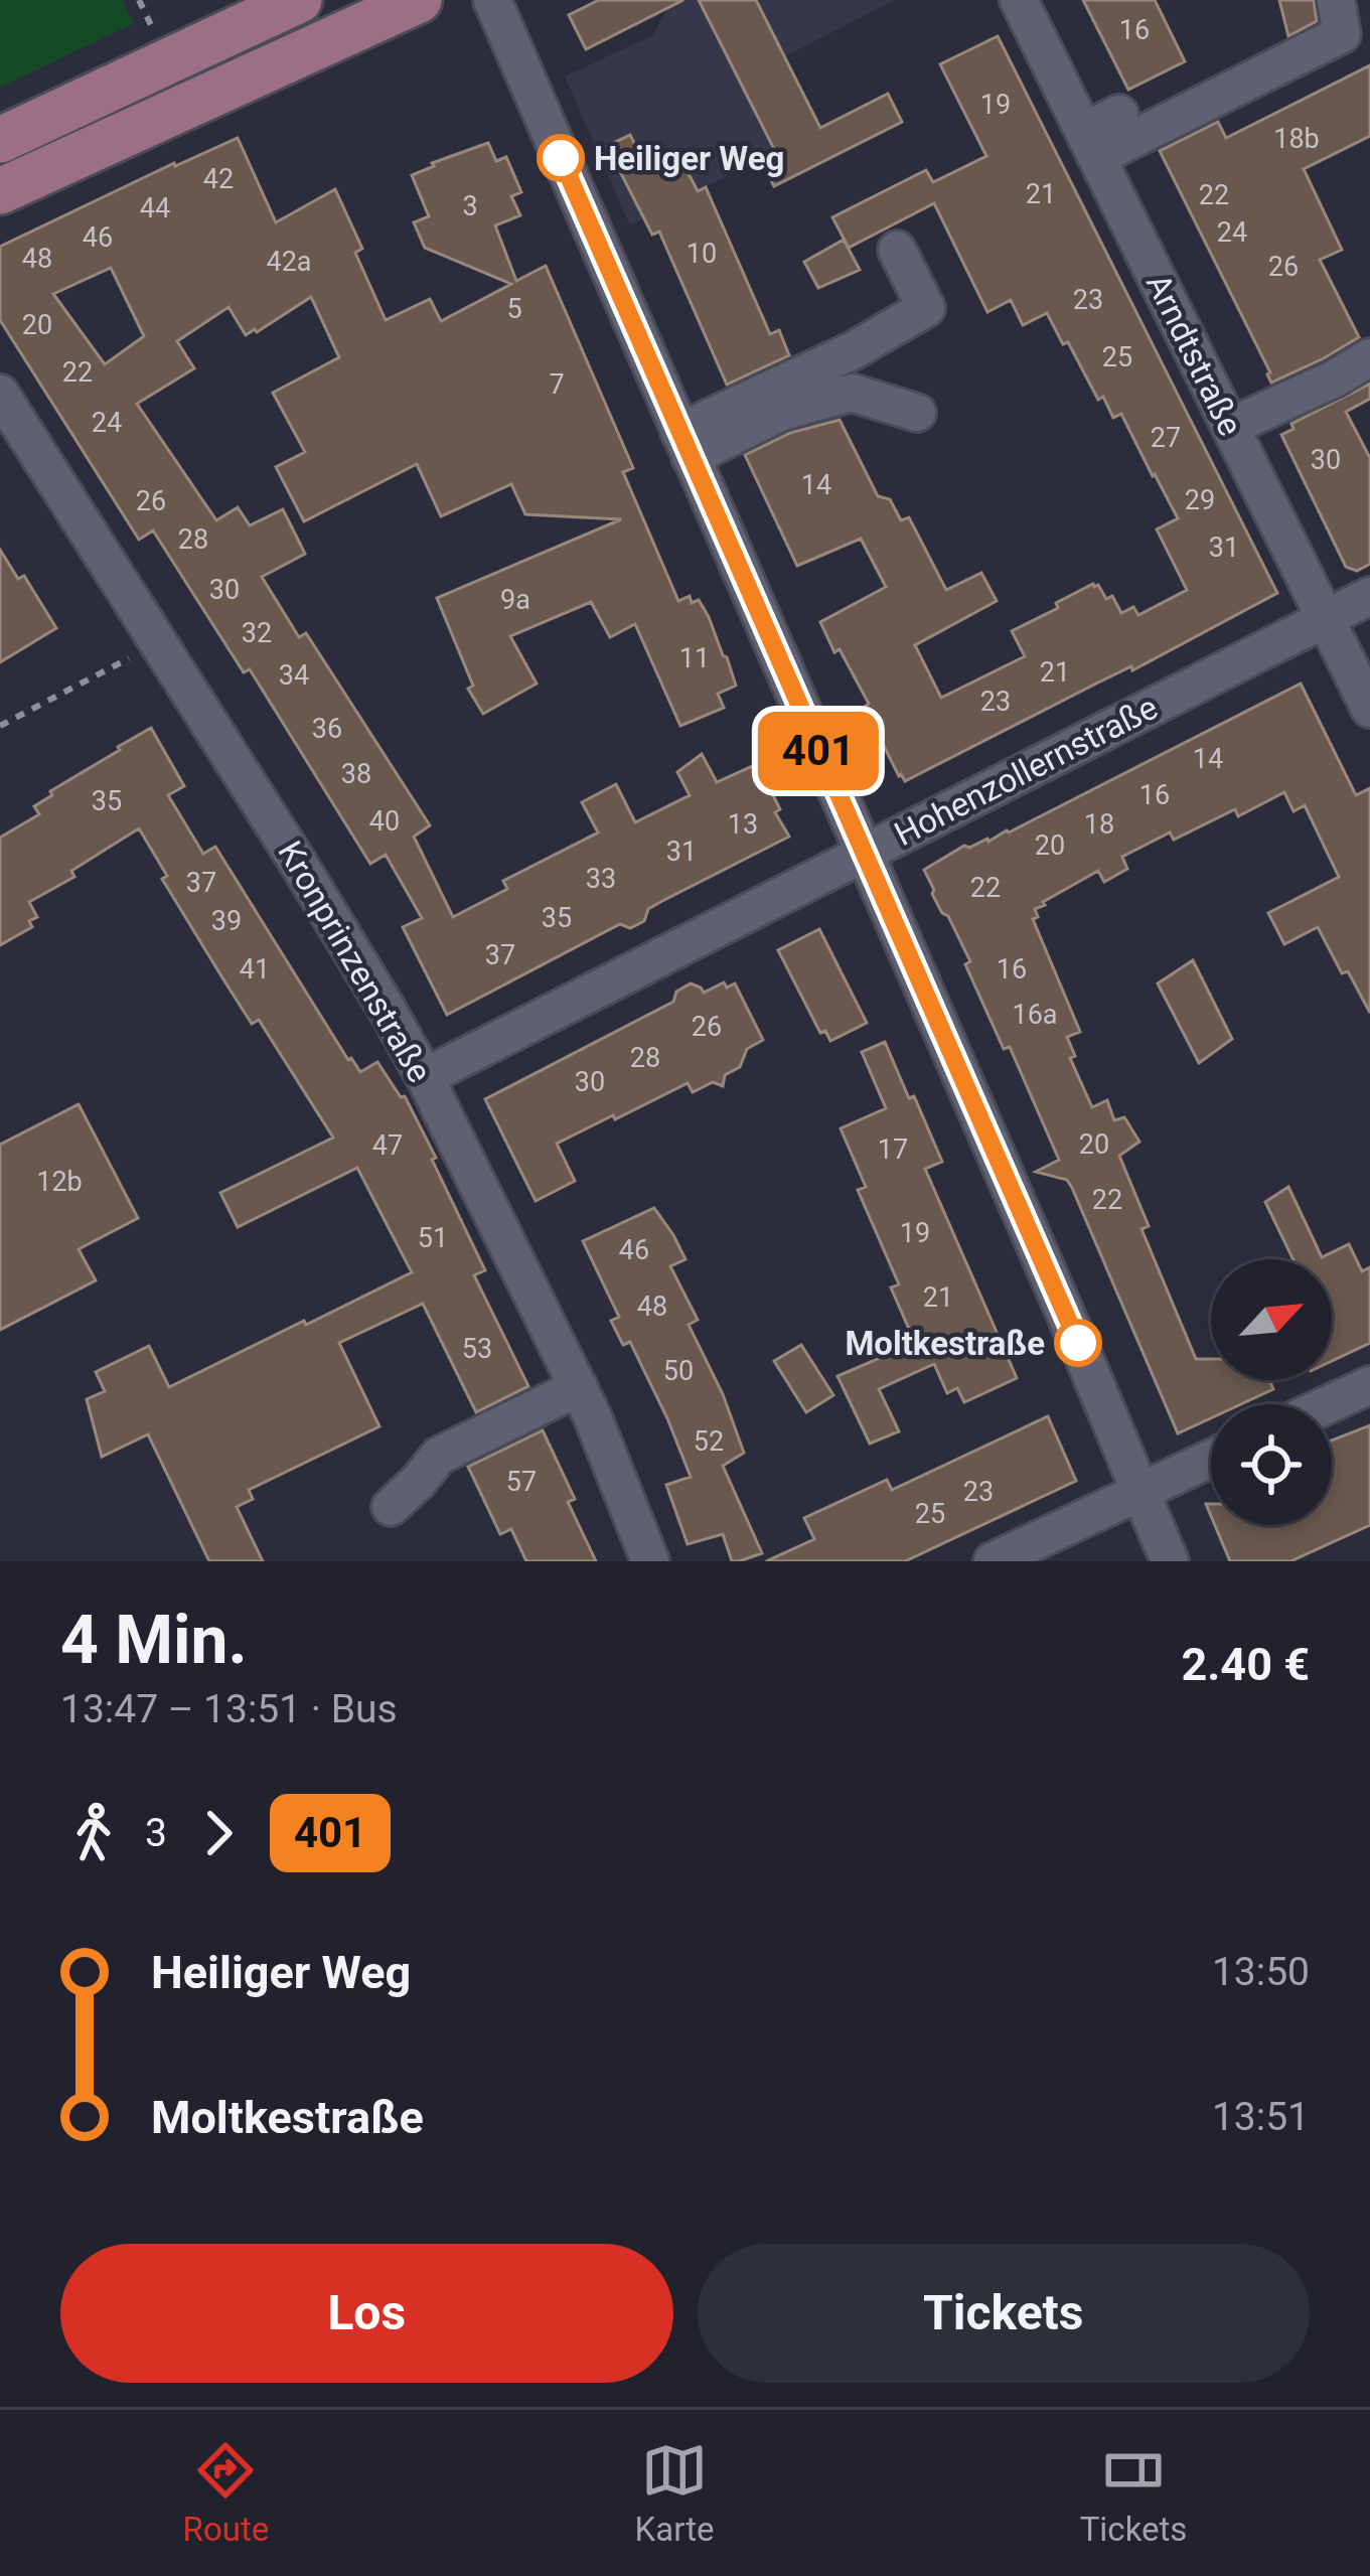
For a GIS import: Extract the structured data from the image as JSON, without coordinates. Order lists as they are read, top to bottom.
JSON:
{
  "streets": {
    "street": ["Arndtstraße", "Hohenzollernstraße", "Kronprinzenstraße"]
  },
  "crossings": [
    ["Arndtstraße", "Hohenzollernstraße"],
    ["Hohenzollernstraße", "Kronprinzenstraße"]
  ],
  "places": ["Heiliger Weg", "Moltkestraße"],
  "lines": ["bus line 401"],
  "house_numbers": [
    "16",
    "19",
    "18b",
    "42",
    "21",
    "22",
    "3",
    "44",
    "24",
    "46",
    "10",
    "48",
    "42a",
    "26",
    "23",
    "5",
    "20",
    "25",
    "22",
    "7",
    "24",
    "27",
    "30",
    "14",
    "29",
    "26",
    "28",
    "31",
    "30",
    "9a",
    "32",
    "11",
    "21",
    "34",
    "23",
    "36",
    "14",
    "38",
    "16",
    "35",
    "40",
    "13",
    "18",
    "20",
    "31",
    "33",
    "37",
    "22",
    "35",
    "39",
    "37",
    "41",
    "16",
    "16a",
    "26",
    "28",
    "30",
    "20",
    "47",
    "17",
    "12b",
    "22",
    "19",
    "51",
    "46",
    "21",
    "48",
    "53",
    "50",
    "52",
    "57",
    "23",
    "25"
  ],
  "north": "top right",
  "page": {
    "on_map": "401",
    "heading": ["4 Min.", "13:47 – 13:51 · Bus", "2.40 €"],
    "legs": ["3", "401"],
    "list": [
      {
        "name": "Heiliger Weg",
        "value": "13:50"
      },
      {
        "name": "Moltkestraße",
        "value": "13:51"
      }
    ],
    "buttons": ["Los", "Tickets"],
    "tabs": ["Route", "Karte", "Tickets"]
  }
}
